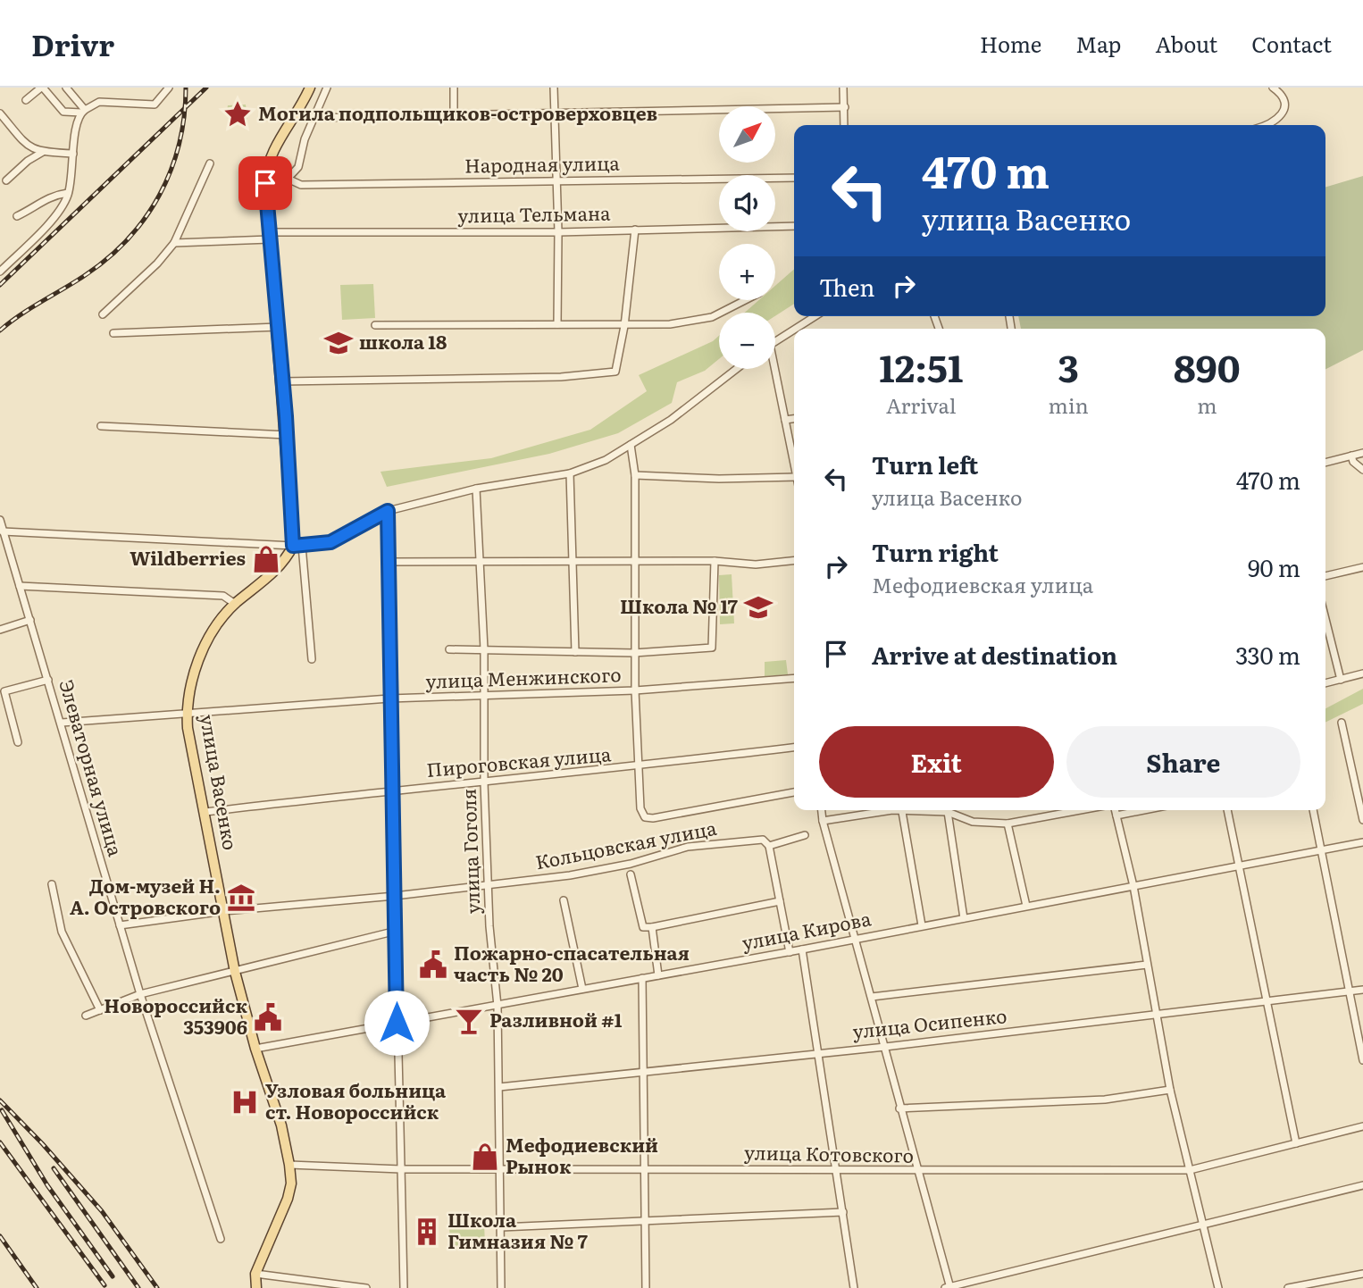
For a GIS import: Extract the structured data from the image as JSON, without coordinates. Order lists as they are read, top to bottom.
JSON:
{
  "streets": {
    "main road": ["улица Васенко"],
    "street": [
      "Народная улица",
      "улица Тельмана",
      "улица Менжинского",
      "Пироговская улица",
      "Элеваторная улица",
      "Кольцовская улица",
      "улица Гоголя",
      "улица Кирова",
      "улица Осипенко",
      "улица Котовского"
    ]
  },
  "crossings": [
    ["улица Менжинского", "Элеваторная улица"],
    ["улица Менжинского", "улица Васенко"],
    ["улица Менжинского", "улица Гоголя"],
    ["Пироговская улица", "улица Васенко"],
    ["Пироговская улица", "улица Гоголя"],
    ["Элеваторная улица", "Кольцовская улица"],
    ["улица Васенко", "Кольцовская улица"],
    ["улица Васенко", "улица Кирова"],
    ["улица Васенко", "улица Котовского"],
    ["Кольцовская улица", "улица Гоголя"],
    ["улица Гоголя", "улица Кирова"],
    ["улица Гоголя", "улица Осипенко"],
    ["улица Гоголя", "улица Котовского"]
  ],
  "places": {
    "place": ["Могила подпольщиков-островерховцев"],
    "school or university": ["школа 18", "Школа № 17"],
    "shop": ["Wildberries", "Мефодиевский Рынок"],
    "museum": ["Дом-музей Н. А. Островского"],
    "public building": ["Пожарно-спасательная часть № 20", "Новороссийск 353906"],
    "bar": ["Разливной #1"],
    "hospital": ["Узловая больница ст. Новороссийск"],
    "building": ["Школа Гимназия № 7"]
  },
  "north": "top right",
  "page": {
    "header": "Drivr",
    "nav": [
      "Home",
      "Map",
      "About",
      "Contact"
    ],
    "map_buttons": ["+", "−"],
    "turn": ["470 m", "улица Васенко"],
    "then": "Then",
    "eta": [
      "12:51",
      "Arrival",
      "3",
      "min",
      "890",
      "m"
    ],
    "list": [
      {
        "name": "Turn left",
        "note": "улица Васенко",
        "value": "470 m"
      },
      {
        "name": "Turn right",
        "note": "Мефодиевская улица",
        "value": "90 m"
      },
      {
        "name": "Arrive at destination",
        "value": "330 m"
      }
    ],
    "buttons": ["Exit", "Share"]
  }
}
